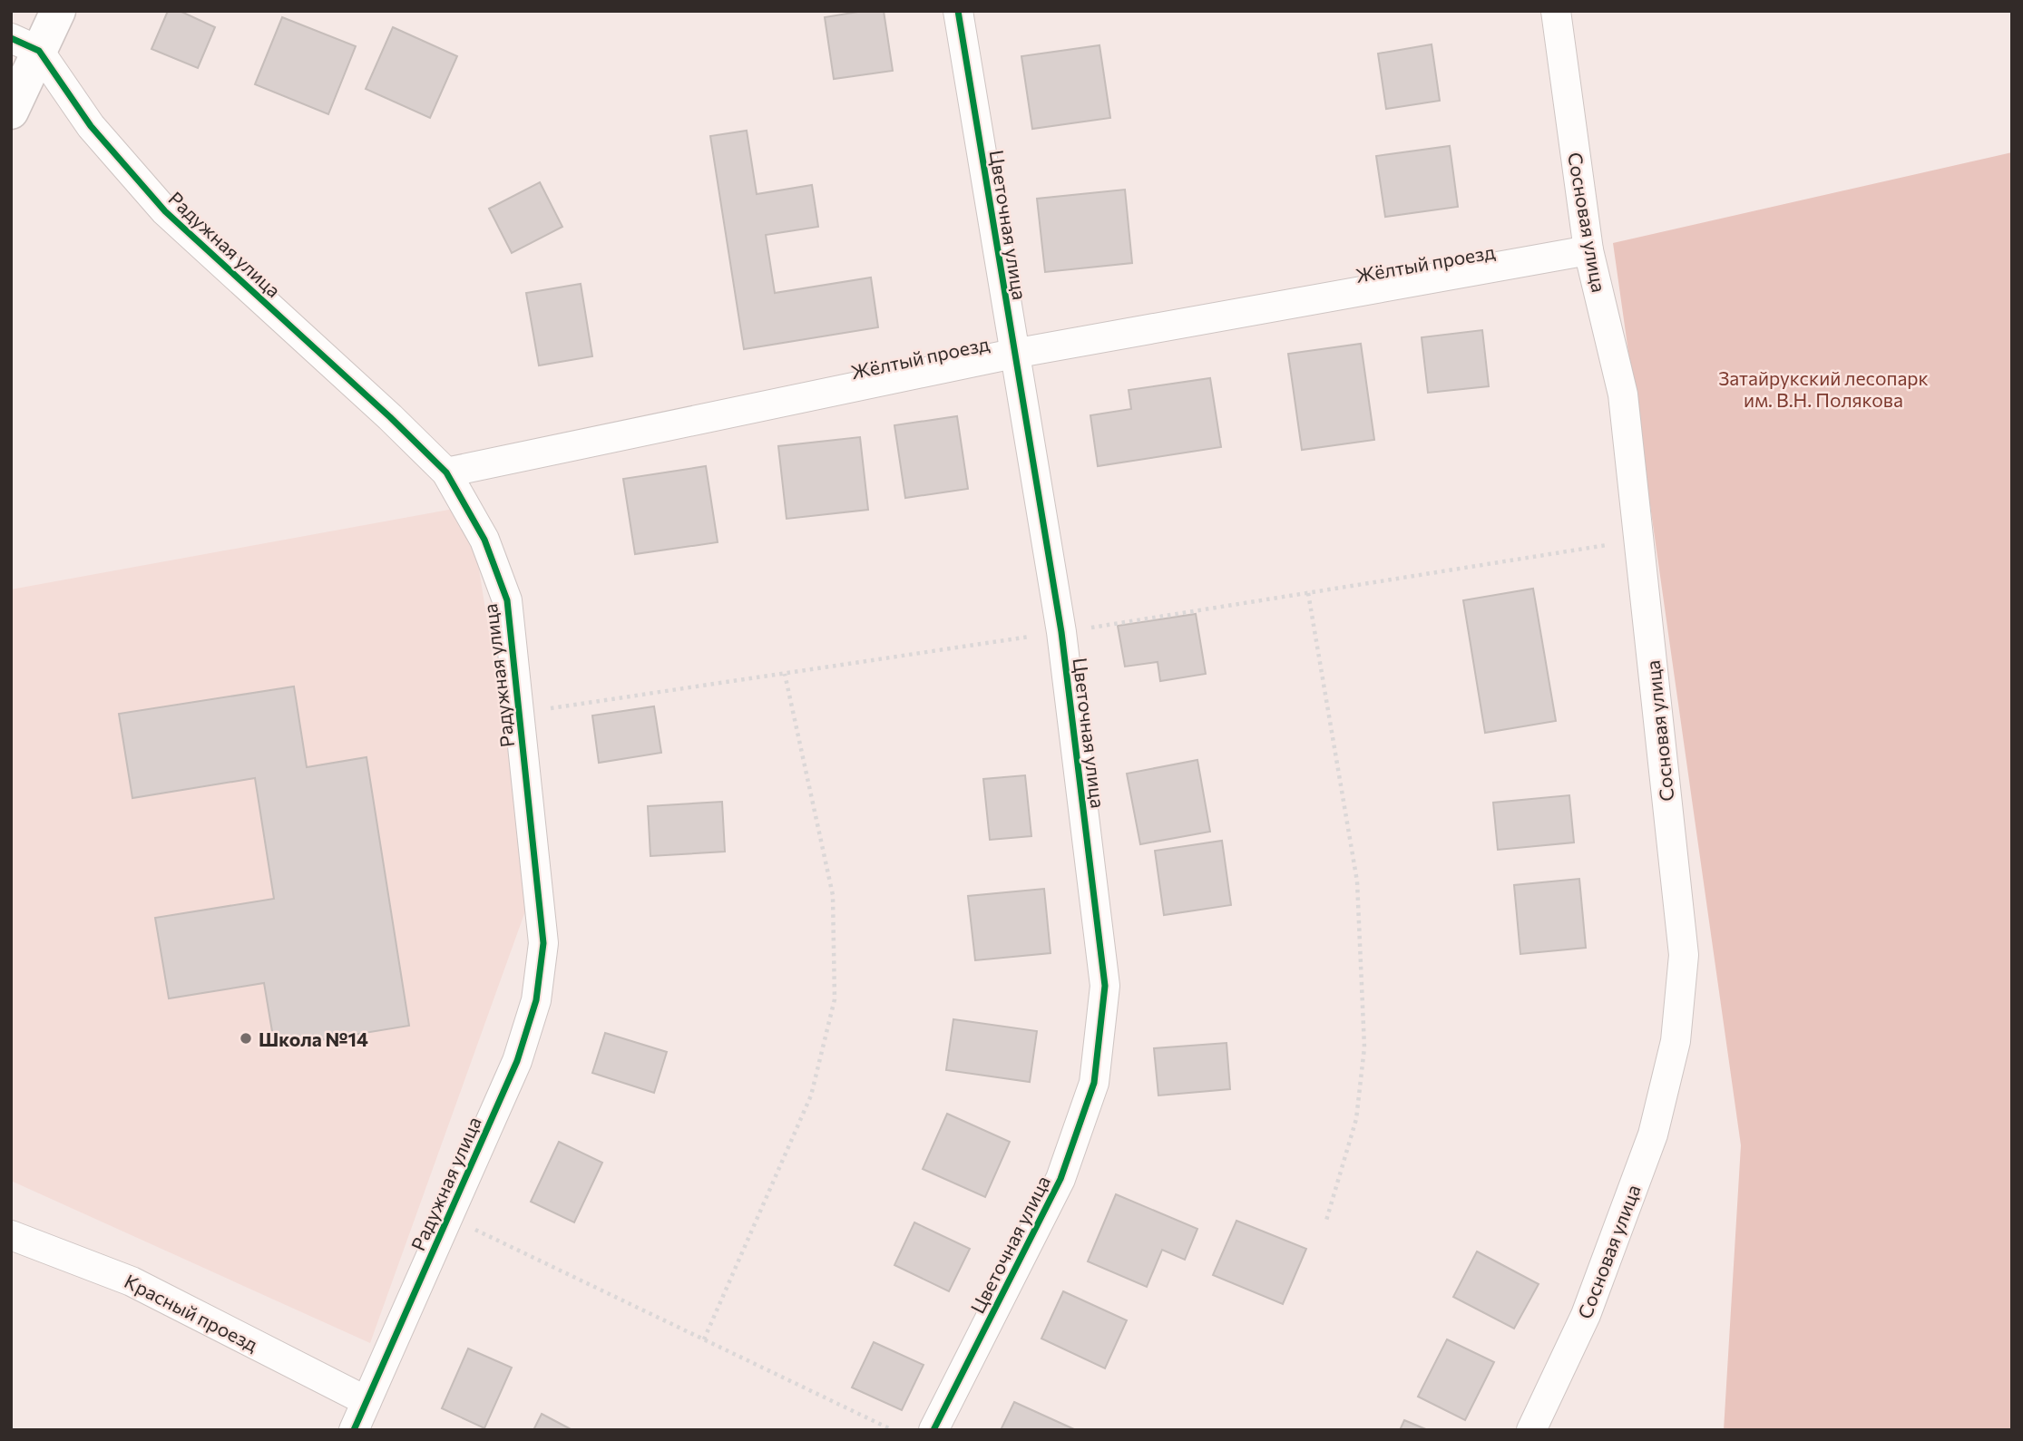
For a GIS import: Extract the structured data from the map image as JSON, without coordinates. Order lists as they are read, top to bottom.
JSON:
{
  "streets": {
    "street": [
      "Сосновая улица",
      "Цветочная улица",
      "Радужная улица",
      "Жёлтый проезд",
      "Красный проезд"
    ]
  },
  "crossings": [
    ["Сосновая улица", "Жёлтый проезд"],
    ["Цветочная улица", "Жёлтый проезд"],
    ["Радужная улица", "Жёлтый проезд"],
    ["Радужная улица", "Красный проезд"]
  ],
  "parks": ["Затайрукский лесопарк им. В.Н. Полякова"],
  "places": ["Школа №14"]
}
